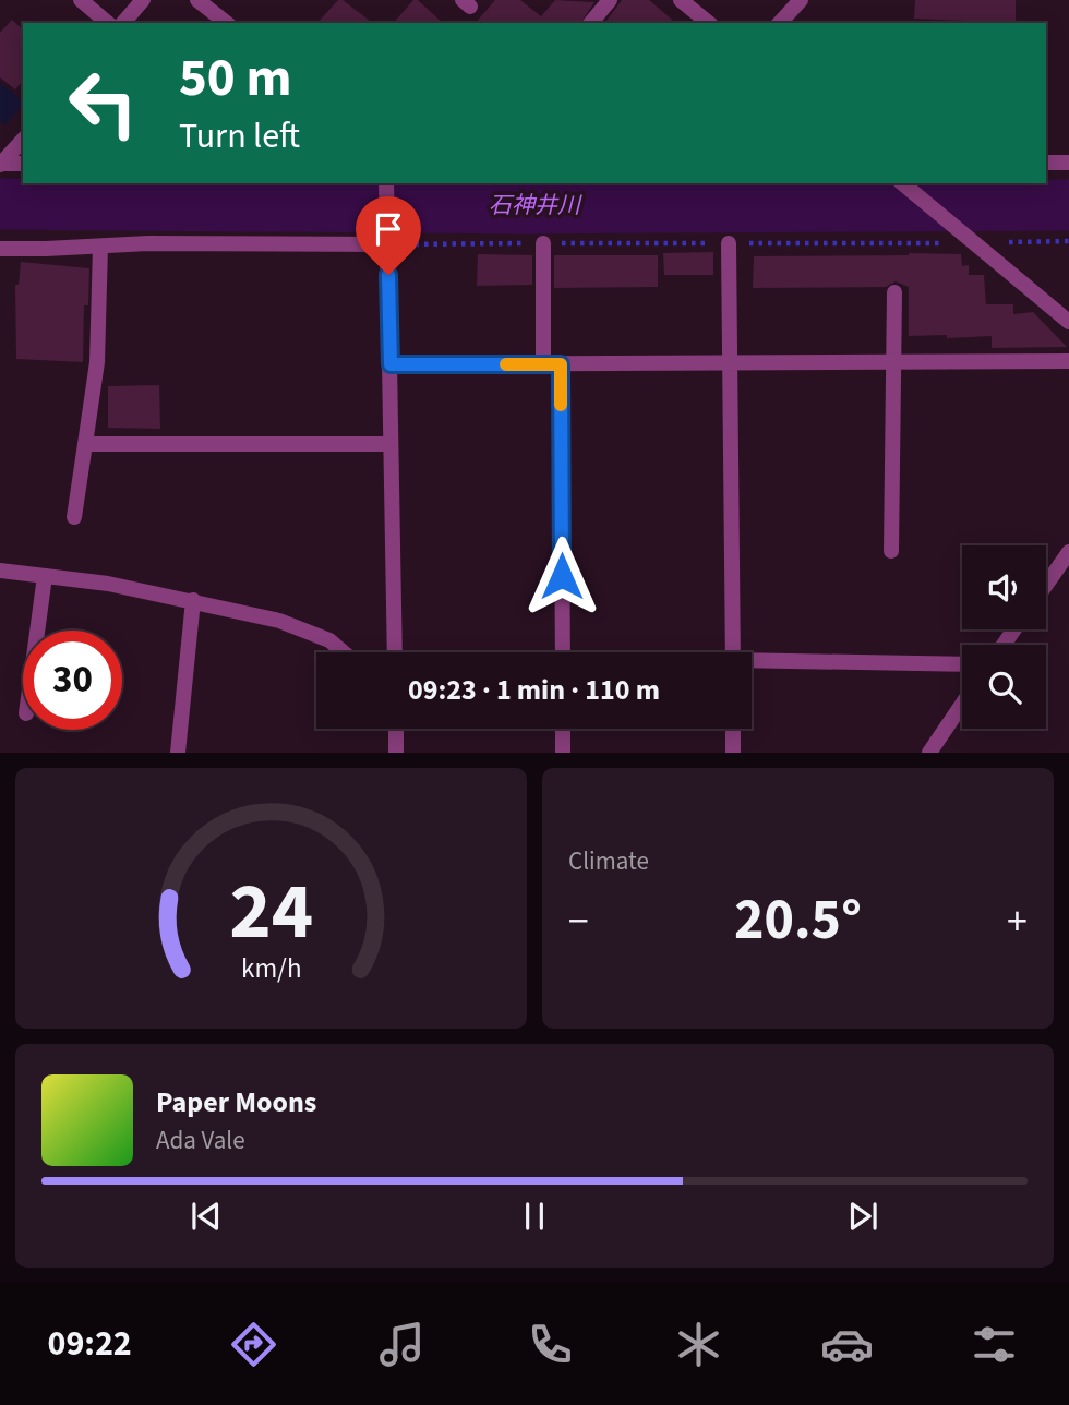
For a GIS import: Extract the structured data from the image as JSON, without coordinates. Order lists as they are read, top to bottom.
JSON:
{
  "water": ["石神井川"],
  "page": {
    "turn": ["50 m", "Turn left"],
    "limit": "30",
    "trip": "09:23 · 1 min · 110 m",
    "tile": "Climate",
    "heat": ["−", "20.5°", "+"],
    "song": ["Paper Moons", "Ada Vale"],
    "tabs": "09:22",
    "gauge": ["24", "km/h"]
  }
}
